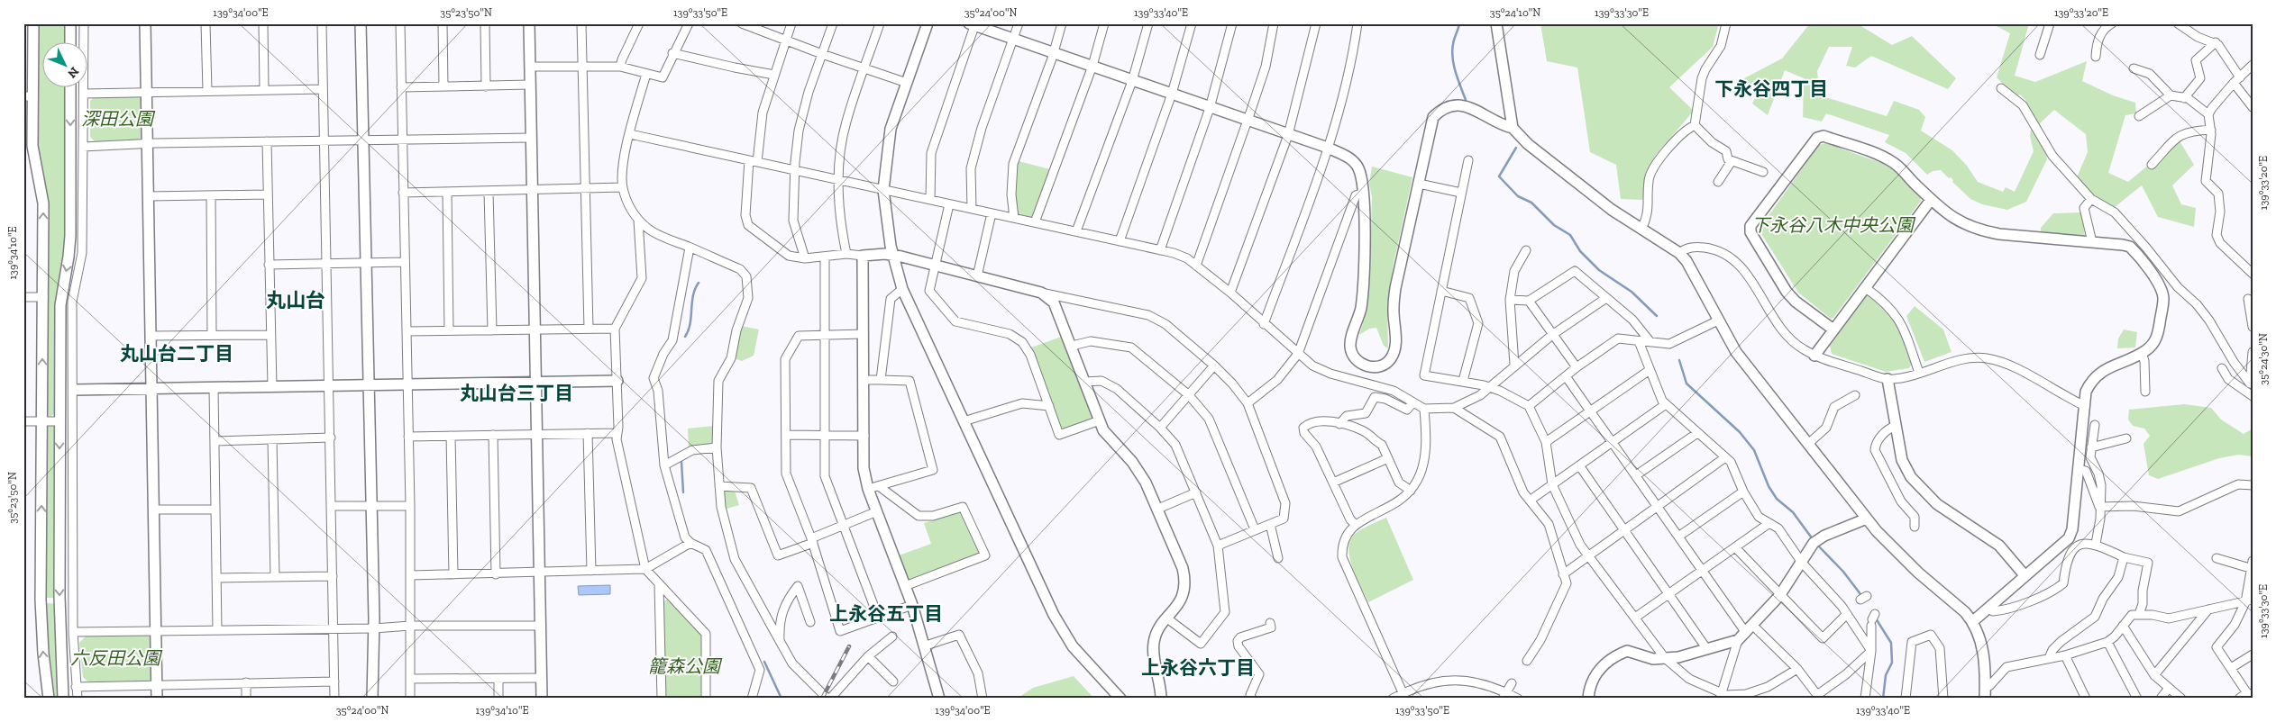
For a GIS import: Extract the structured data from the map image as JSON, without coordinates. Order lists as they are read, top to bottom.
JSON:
{
  "districts": [
    "下永谷四丁目",
    "丸山台",
    "丸山台二丁目",
    "丸山台三丁目",
    "上永谷五丁目",
    "上永谷六丁目"
  ],
  "parks": [
    "深田公園",
    "下永谷八木中央公園",
    "六反田公園",
    "籠森公園"
  ],
  "north": "bottom right",
  "coordinates": [
    "139°34'00\"E",
    "35°23'50\"N",
    "139°33'50\"E",
    "35°24'00\"N",
    "139°33'40\"E",
    "35°24'10\"N",
    "139°33'30\"E",
    "139°33'20\"E",
    "139°34'10\"E",
    "35°24'30\"N"
  ]
}
